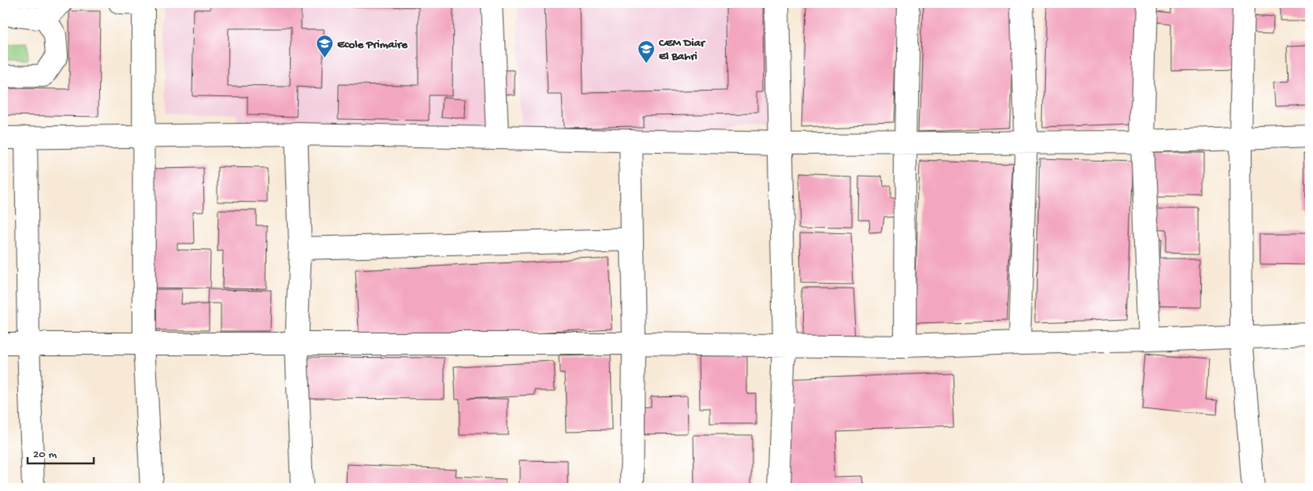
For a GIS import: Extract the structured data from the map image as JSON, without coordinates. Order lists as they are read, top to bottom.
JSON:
{
  "places": {
    "school or university": ["Ecole Primaire", "CEM Diar El Bahri"]
  },
  "scale_bar": "20 m"
}
